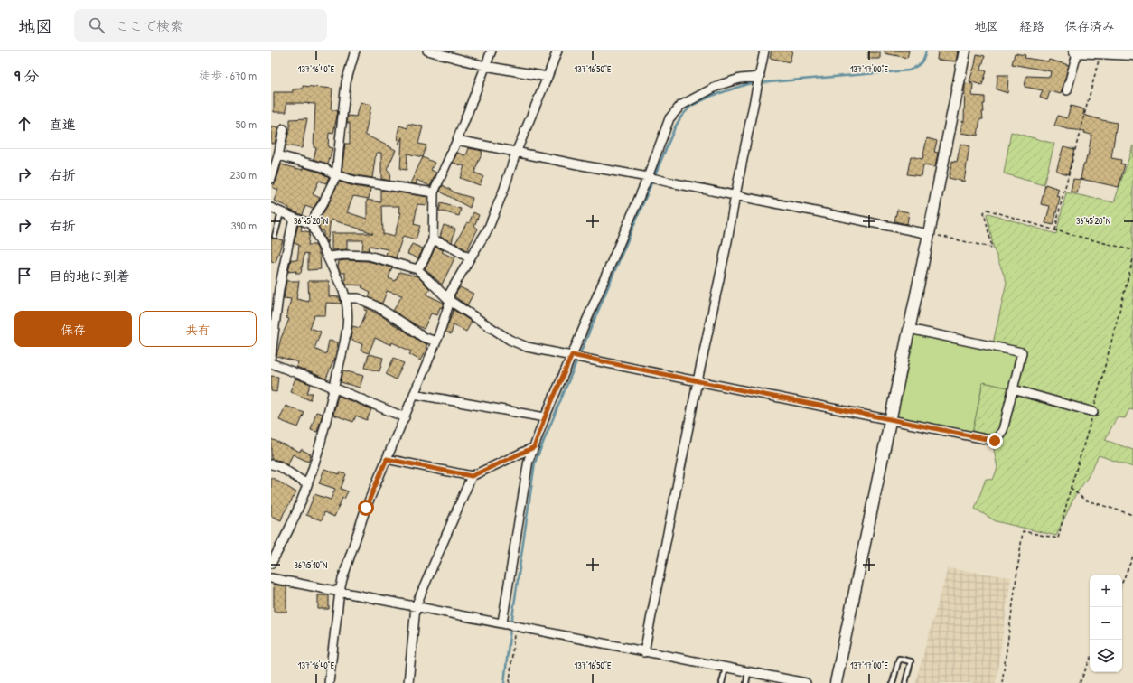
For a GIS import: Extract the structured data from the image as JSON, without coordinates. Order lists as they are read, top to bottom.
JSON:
{
  "page": {
    "header": "地図",
    "search": "ここで検索",
    "nav": ["地図", "経路", "保存済み"],
    "heading": ["9 分", "徒歩 · 670 m"],
    "list": [
      ["直進", "50 m"],
      ["右折", "230 m"],
      ["右折", "390 m"],
      "目的地に到着"
    ],
    "buttons": ["保存", "共有"],
    "map_buttons": ["+", "−"]
  },
  "coordinates": [
    "137°16'40\"E",
    "137°16'50\"E",
    "137°17'00\"E",
    "36°45'20\"N",
    "36°45'10\"N"
  ]
}
